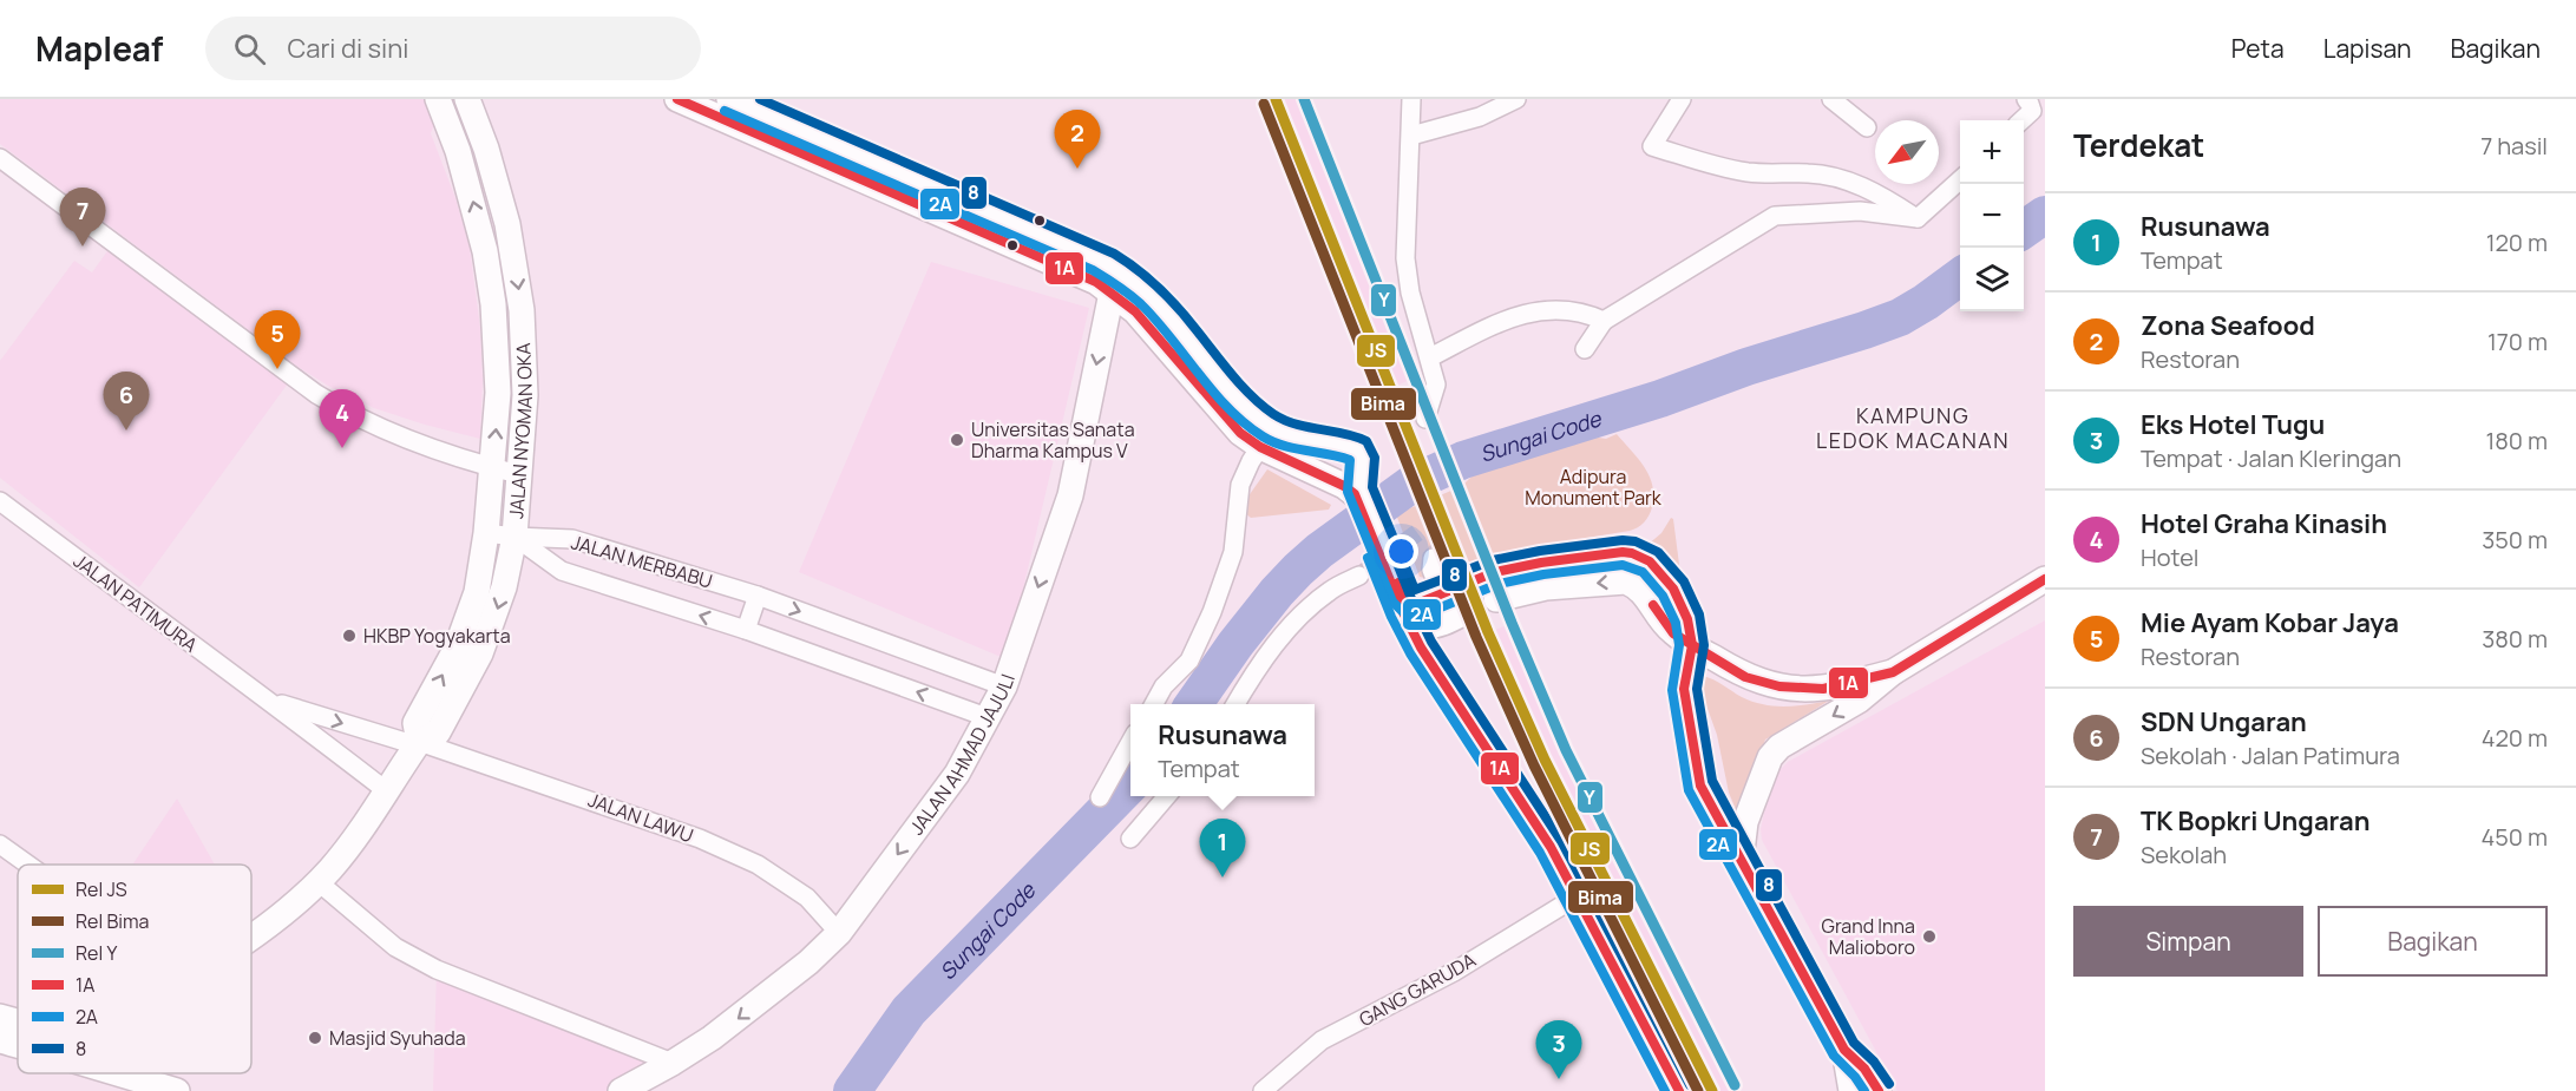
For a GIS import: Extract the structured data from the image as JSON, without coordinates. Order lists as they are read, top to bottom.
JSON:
{
  "streets": {
    "main road": ["JALAN NYOMAN OKA", "JALAN AHMAD JAJULI"],
    "street": [
      "JALAN MERBABU",
      "JALAN PATIMURA",
      "JALAN LAWU",
      "GANG GARUDA"
    ]
  },
  "crossings": [
    ["JALAN NYOMAN OKA", "JALAN MERBABU"],
    ["JALAN NYOMAN OKA", "JALAN PATIMURA"],
    ["JALAN NYOMAN OKA", "JALAN LAWU"],
    ["JALAN MERBABU", "JALAN AHMAD JAJULI"],
    ["JALAN PATIMURA", "JALAN LAWU"],
    ["JALAN AHMAD JAJULI", "JALAN LAWU"]
  ],
  "one_way": ["JALAN AHMAD JAJULI"],
  "districts": ["KAMPUNG LEDOK MACANAN"],
  "water": ["Sungai Code"],
  "parks": ["Adipura Monument Park"],
  "places": [
    "Universitas Sanata Dharma Kampus V",
    "HKBP Yogyakarta",
    "Grand Inna Malioboro",
    "Masjid Syuhada"
  ],
  "lines": [
    "rail line JS",
    "rail line Y",
    "transit line 1A",
    "transit line 8",
    "rail line Bima",
    "transit line 2A"
  ],
  "legend": [
    "Rel JS",
    "Rel Bima",
    "Rel Y",
    "1A",
    "2A",
    "8"
  ],
  "north": "bottom left",
  "page": {
    "header": "Mapleaf",
    "search": "Cari di sini",
    "nav": ["Peta", "Lapisan", "Bagikan"],
    "heading": ["Terdekat", "7 hasil"],
    "pins": [
      "2",
      "7",
      "5",
      "6",
      "4",
      "1",
      "3"
    ],
    "map_buttons": ["+", "−"],
    "list": [
      {
        "mark": "1",
        "name": "Rusunawa",
        "note": "Tempat",
        "value": "120 m"
      },
      {
        "mark": "2",
        "name": "Zona Seafood",
        "note": "Restoran",
        "value": "170 m"
      },
      {
        "mark": "3",
        "name": "Eks Hotel Tugu",
        "note": "Tempat · Jalan Kleringan",
        "value": "180 m"
      },
      {
        "mark": "4",
        "name": "Hotel Graha Kinasih",
        "note": "Hotel",
        "value": "350 m"
      },
      {
        "mark": "5",
        "name": "Mie Ayam Kobar Jaya",
        "note": "Restoran",
        "value": "380 m"
      },
      {
        "mark": "6",
        "name": "SDN Ungaran",
        "note": "Sekolah · Jalan Patimura",
        "value": "420 m"
      },
      {
        "mark": "7",
        "name": "TK Bopkri Ungaran",
        "note": "Sekolah",
        "value": "450 m"
      }
    ],
    "popup": ["Rusunawa", "Tempat"],
    "buttons": ["Simpan", "Bagikan"]
  }
}
